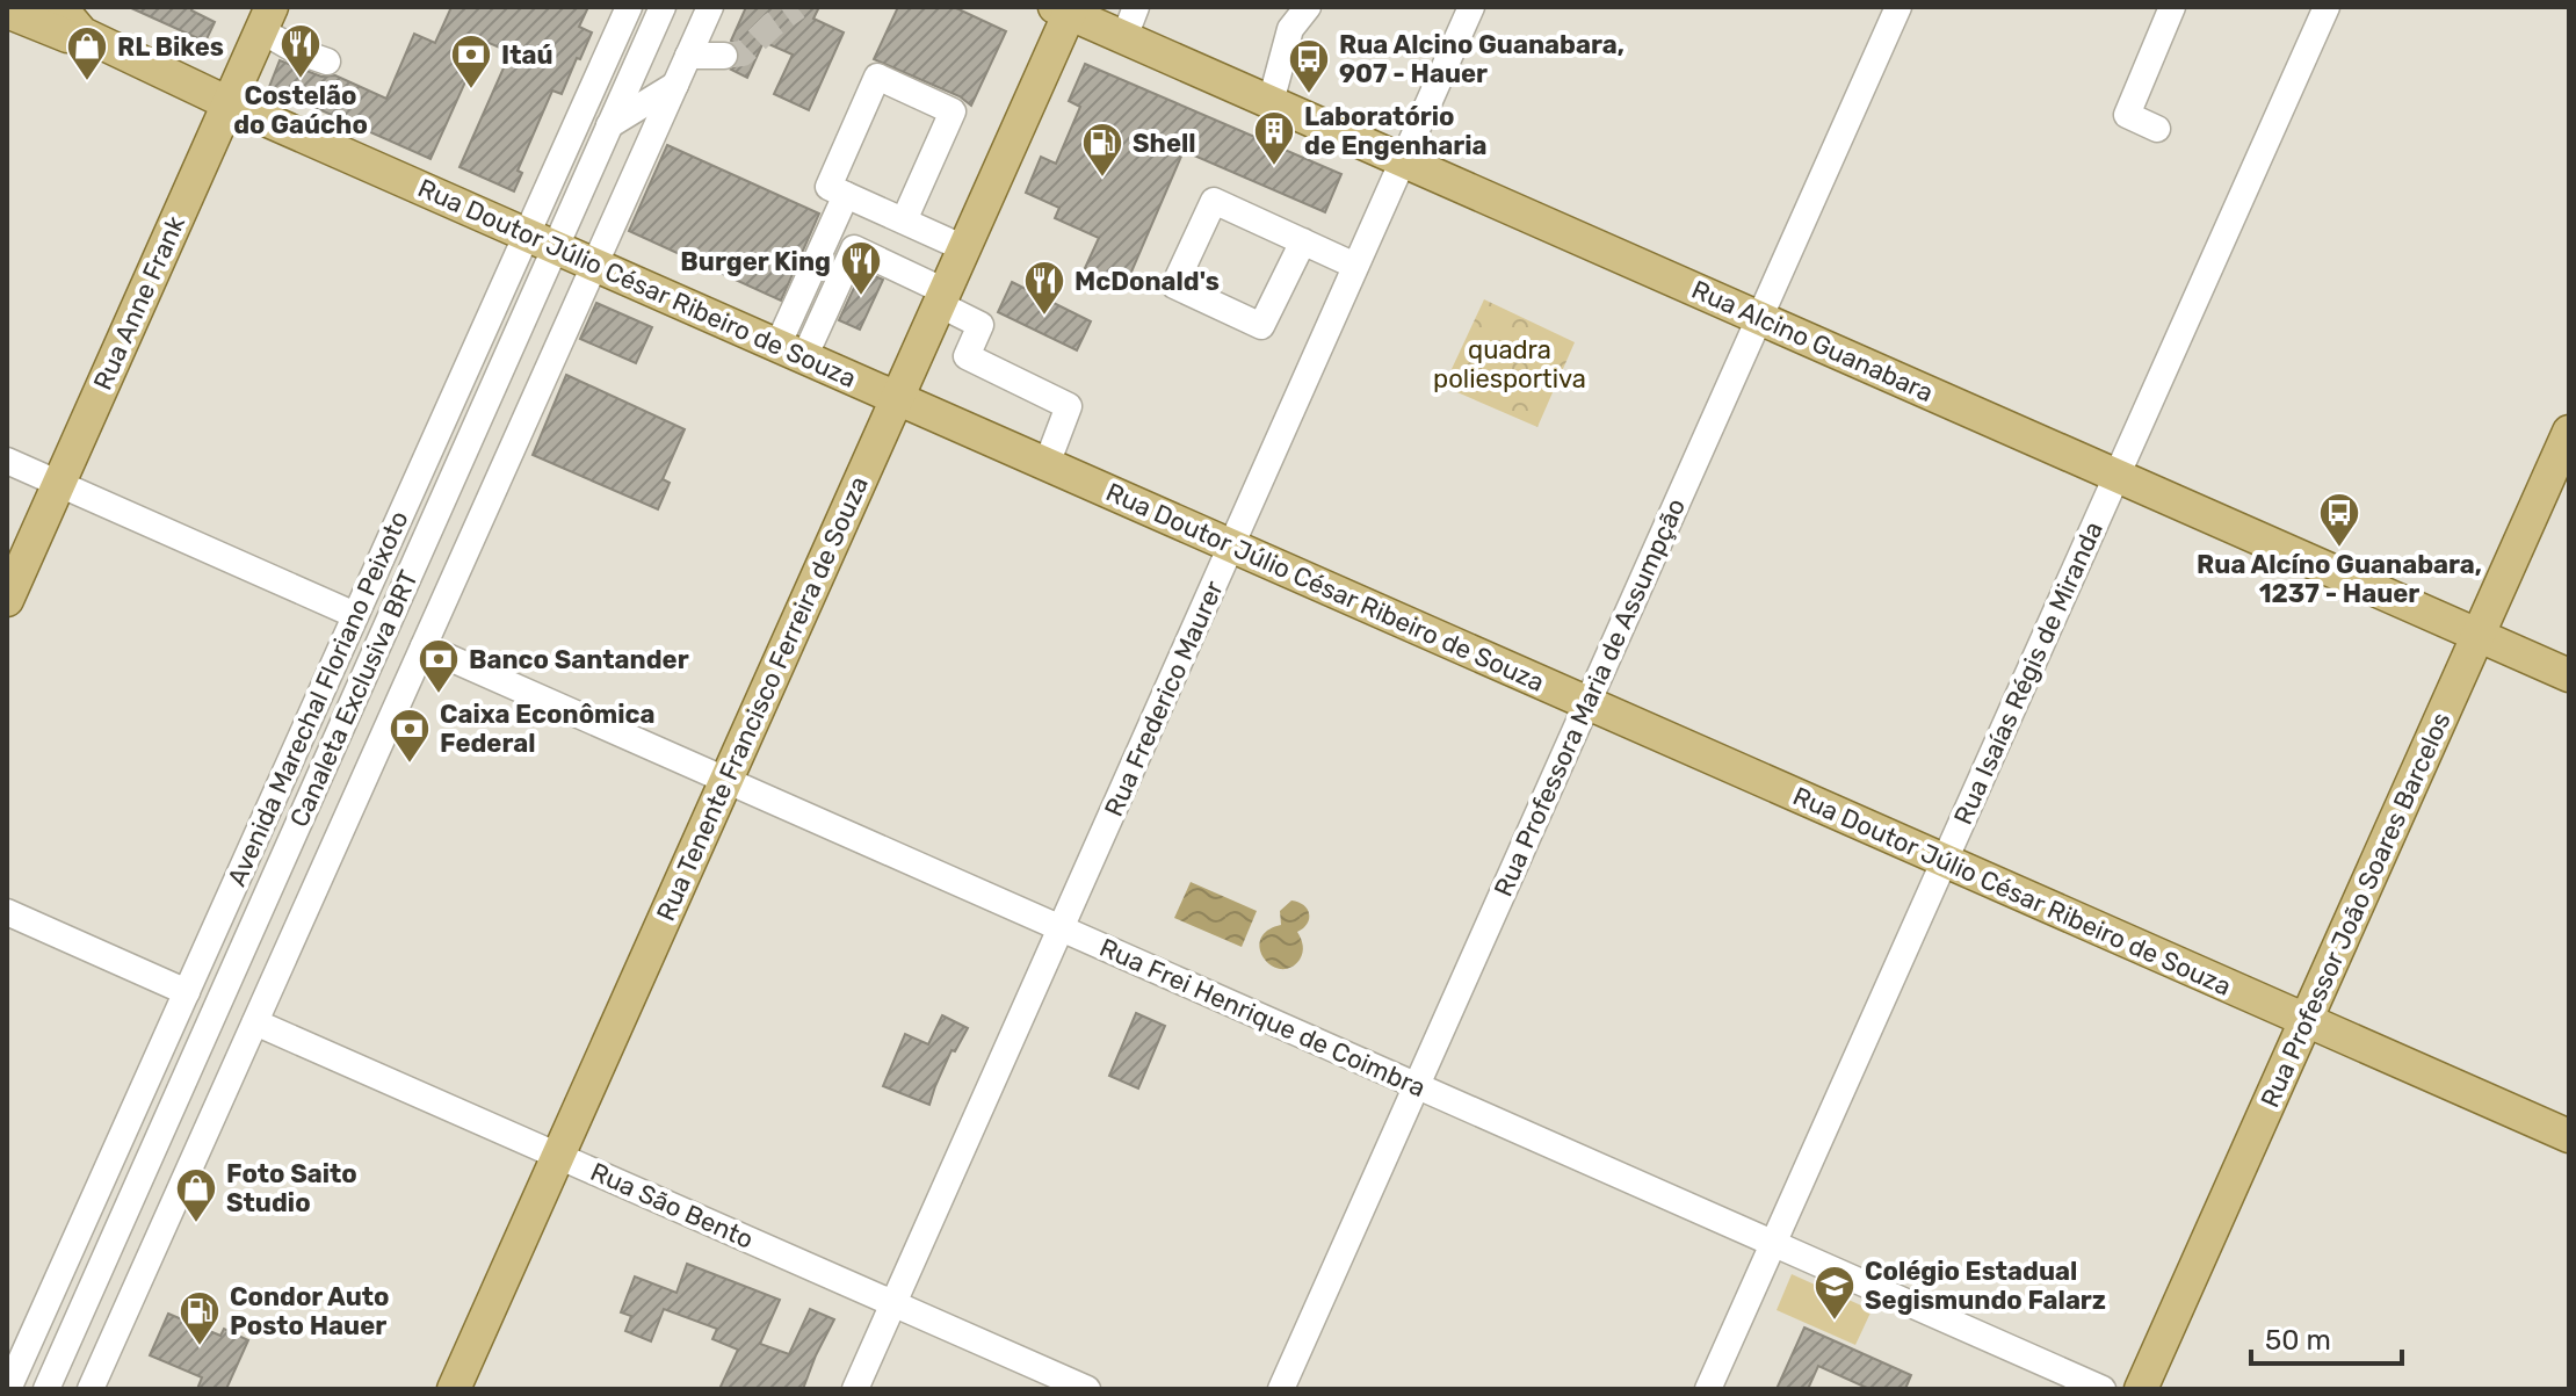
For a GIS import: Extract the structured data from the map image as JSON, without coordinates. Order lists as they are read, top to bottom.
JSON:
{
  "streets": {
    "main road": [
      "Rua Doutor Júlio César Ribeiro de Souza",
      "Rua Anne Frank",
      "Rua Alcino Guanabara",
      "Rua Tenente Francisco Ferreira de Souza",
      "Rua Professor João Soares Barcelos"
    ],
    "street": [
      "Rua Isaías Régis de Miranda",
      "Rua Professora Maria de Assumpção",
      "Avenida Marechal Floriano Peixoto",
      "Canaleta Exclusiva BRT",
      "Rua Frederico Maurer",
      "Rua Frei Henrique de Coimbra",
      "Rua São Bento"
    ]
  },
  "crossings": [
    ["Rua Doutor Júlio César Ribeiro de Souza", "Rua Anne Frank"],
    ["Rua Doutor Júlio César Ribeiro de Souza", "Rua Isaías Régis de Miranda"],
    ["Rua Doutor Júlio César Ribeiro de Souza", "Rua Professora Maria de Assumpção"],
    ["Rua Doutor Júlio César Ribeiro de Souza", "Avenida Marechal Floriano Peixoto"],
    ["Rua Doutor Júlio César Ribeiro de Souza", "Canaleta Exclusiva BRT"],
    ["Rua Doutor Júlio César Ribeiro de Souza", "Rua Tenente Francisco Ferreira de Souza"],
    ["Rua Doutor Júlio César Ribeiro de Souza", "Rua Frederico Maurer"],
    ["Rua Doutor Júlio César Ribeiro de Souza", "Rua Professor João Soares Barcelos"],
    ["Rua Alcino Guanabara", "Rua Isaías Régis de Miranda"],
    ["Rua Alcino Guanabara", "Rua Professora Maria de Assumpção"],
    ["Rua Alcino Guanabara", "Rua Tenente Francisco Ferreira de Souza"],
    ["Rua Alcino Guanabara", "Rua Frederico Maurer"],
    ["Rua Alcino Guanabara", "Rua Professor João Soares Barcelos"],
    ["Rua Isaías Régis de Miranda", "Rua Frei Henrique de Coimbra"],
    ["Rua Professora Maria de Assumpção", "Rua Frei Henrique de Coimbra"],
    ["Avenida Marechal Floriano Peixoto", "Canaleta Exclusiva BRT"],
    ["Rua Tenente Francisco Ferreira de Souza", "Rua Frei Henrique de Coimbra"],
    ["Rua Tenente Francisco Ferreira de Souza", "Rua São Bento"],
    ["Rua Frederico Maurer", "Rua Frei Henrique de Coimbra"],
    ["Rua Frederico Maurer", "Rua São Bento"]
  ],
  "parks": ["quadra poliesportiva"],
  "places": {
    "restaurant": ["Costelão do Gaúcho", "Burger King", "McDonald's"],
    "shop": ["RL Bikes", "Foto Saito Studio"],
    "bank": ["Itaú", "Banco Santander", "Caixa Econômica Federal"],
    "bus stop": ["Rua Alcino Guanabara, 907 - Hauer", "Rua Alcíno Guanabara, 1237 - Hauer"],
    "building": ["Laboratório de Engenharia"],
    "fuel station": ["Shell", "Condor Auto Posto Hauer"],
    "school or university": ["Colégio Estadual Segismundo Falarz"]
  },
  "scale_bar": "50 m"
}
